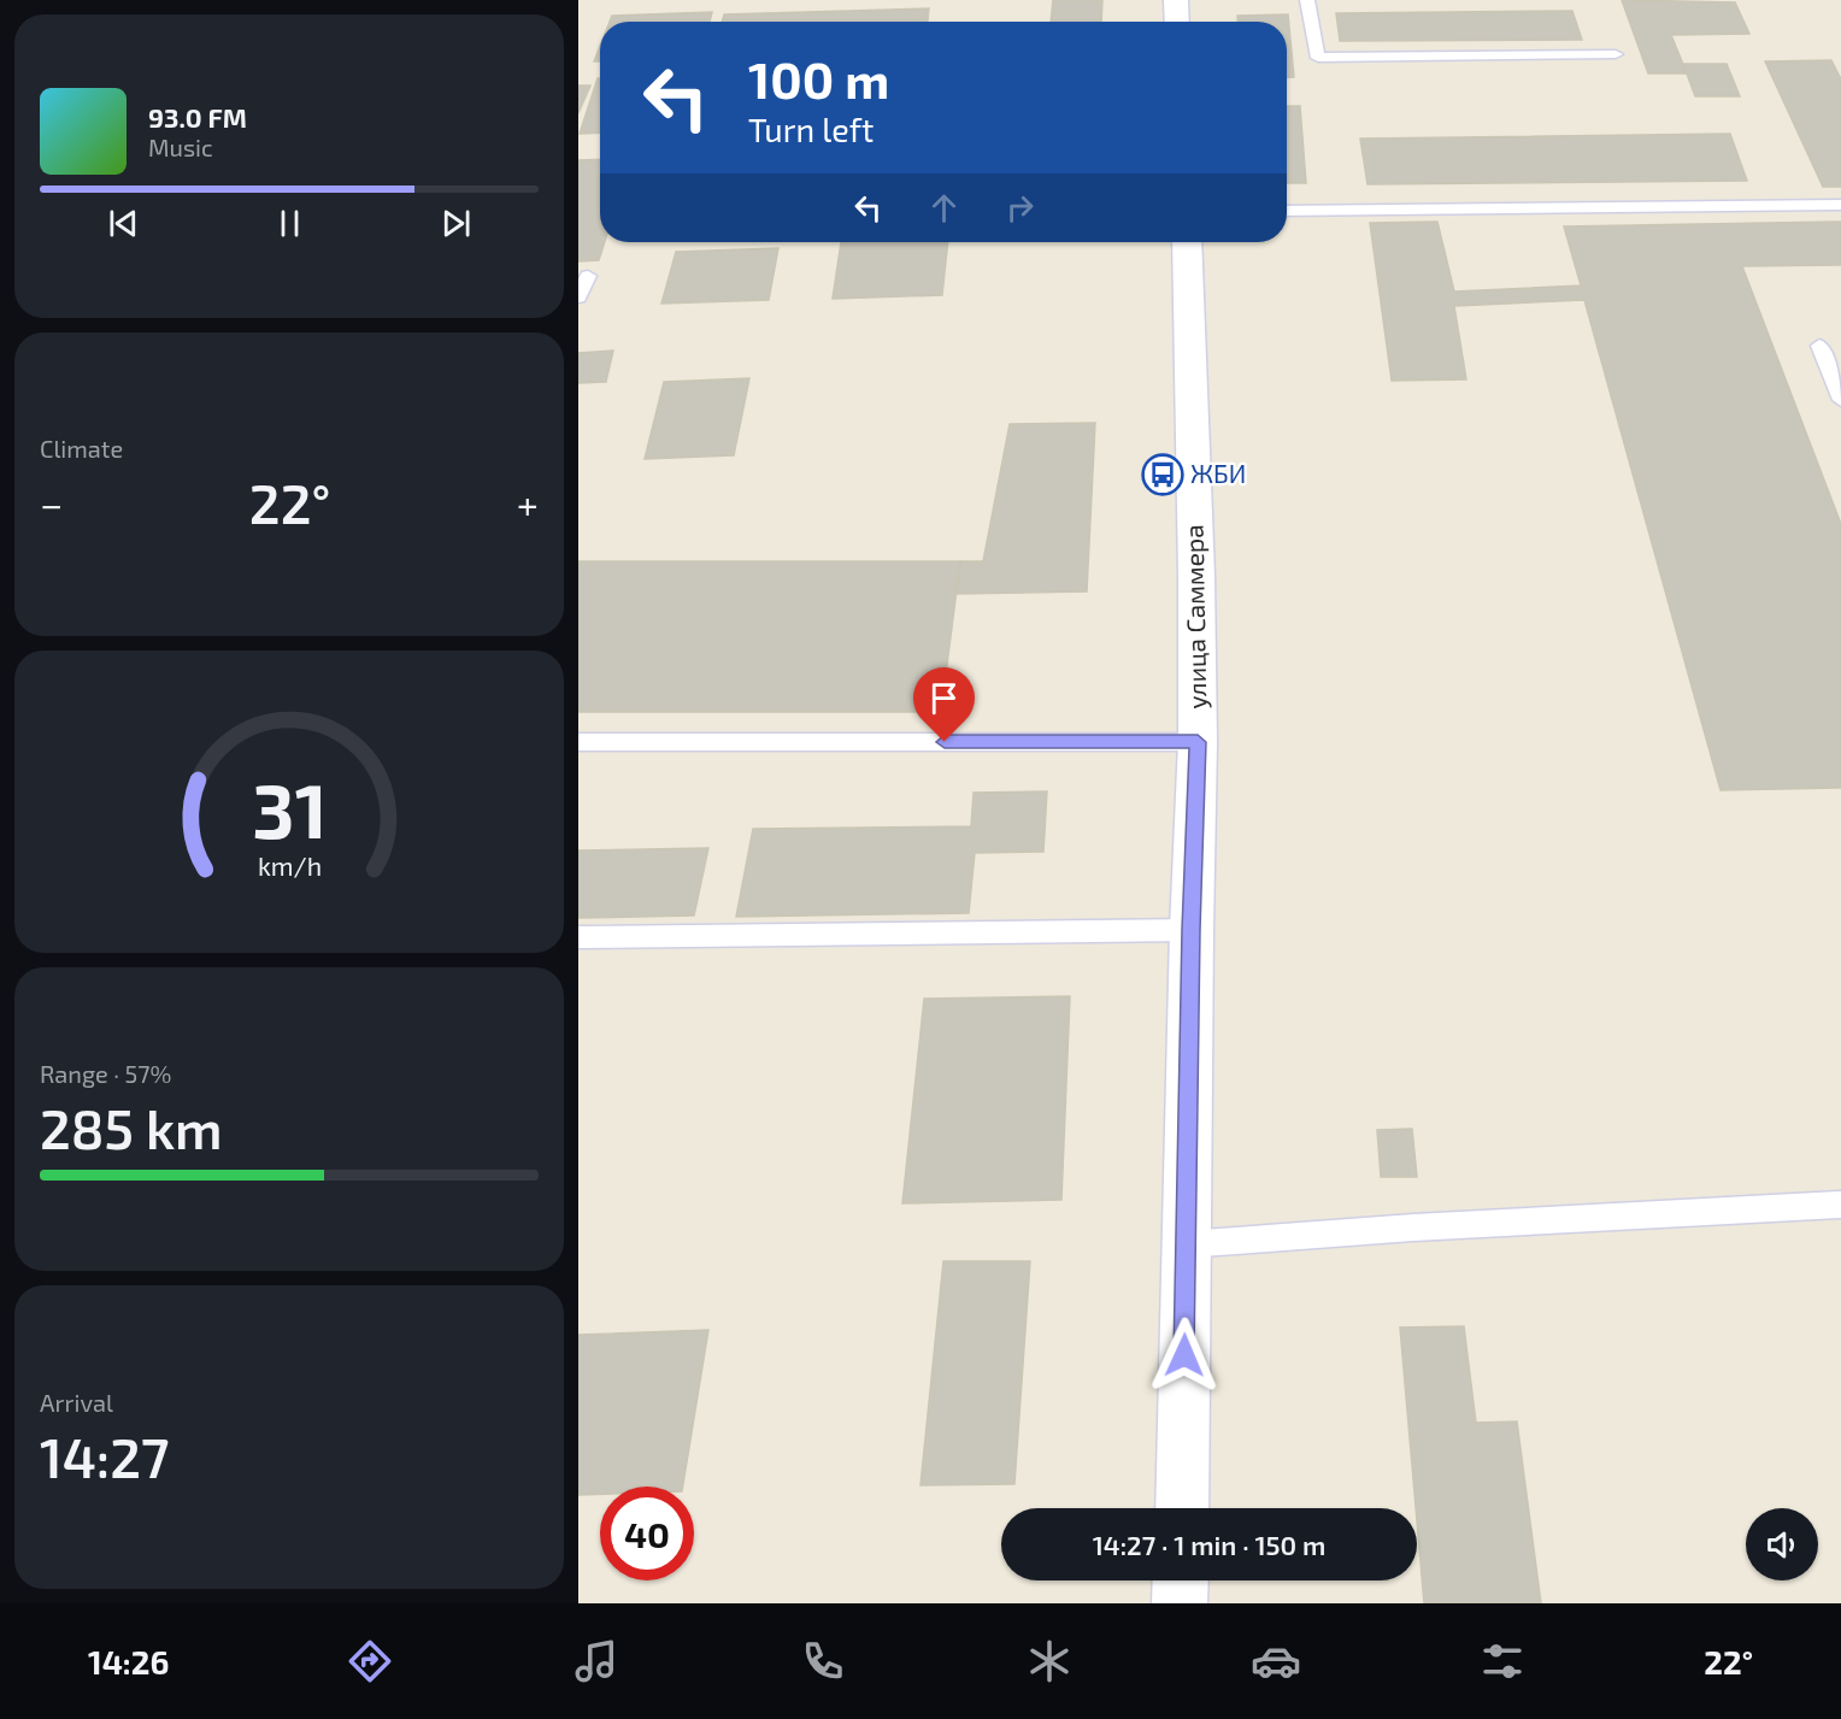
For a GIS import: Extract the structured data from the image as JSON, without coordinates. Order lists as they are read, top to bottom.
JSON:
{
  "streets": {
    "street": ["улица Саммера"]
  },
  "places": {
    "bus stop": ["ЖБИ"]
  },
  "page": {
    "turn": ["100 m", "Turn left"],
    "song": ["93.0 FM", "Music"],
    "tile": [
      "Climate",
      ["Range · 57%", "285 km"],
      ["Arrival", "14:27"]
    ],
    "heat": ["−", "22°", "+"],
    "limit": "40",
    "trip": "14:27 · 1 min · 150 m",
    "tabs": ["14:26", "22°"],
    "gauge": ["31", "km/h"]
  }
}
